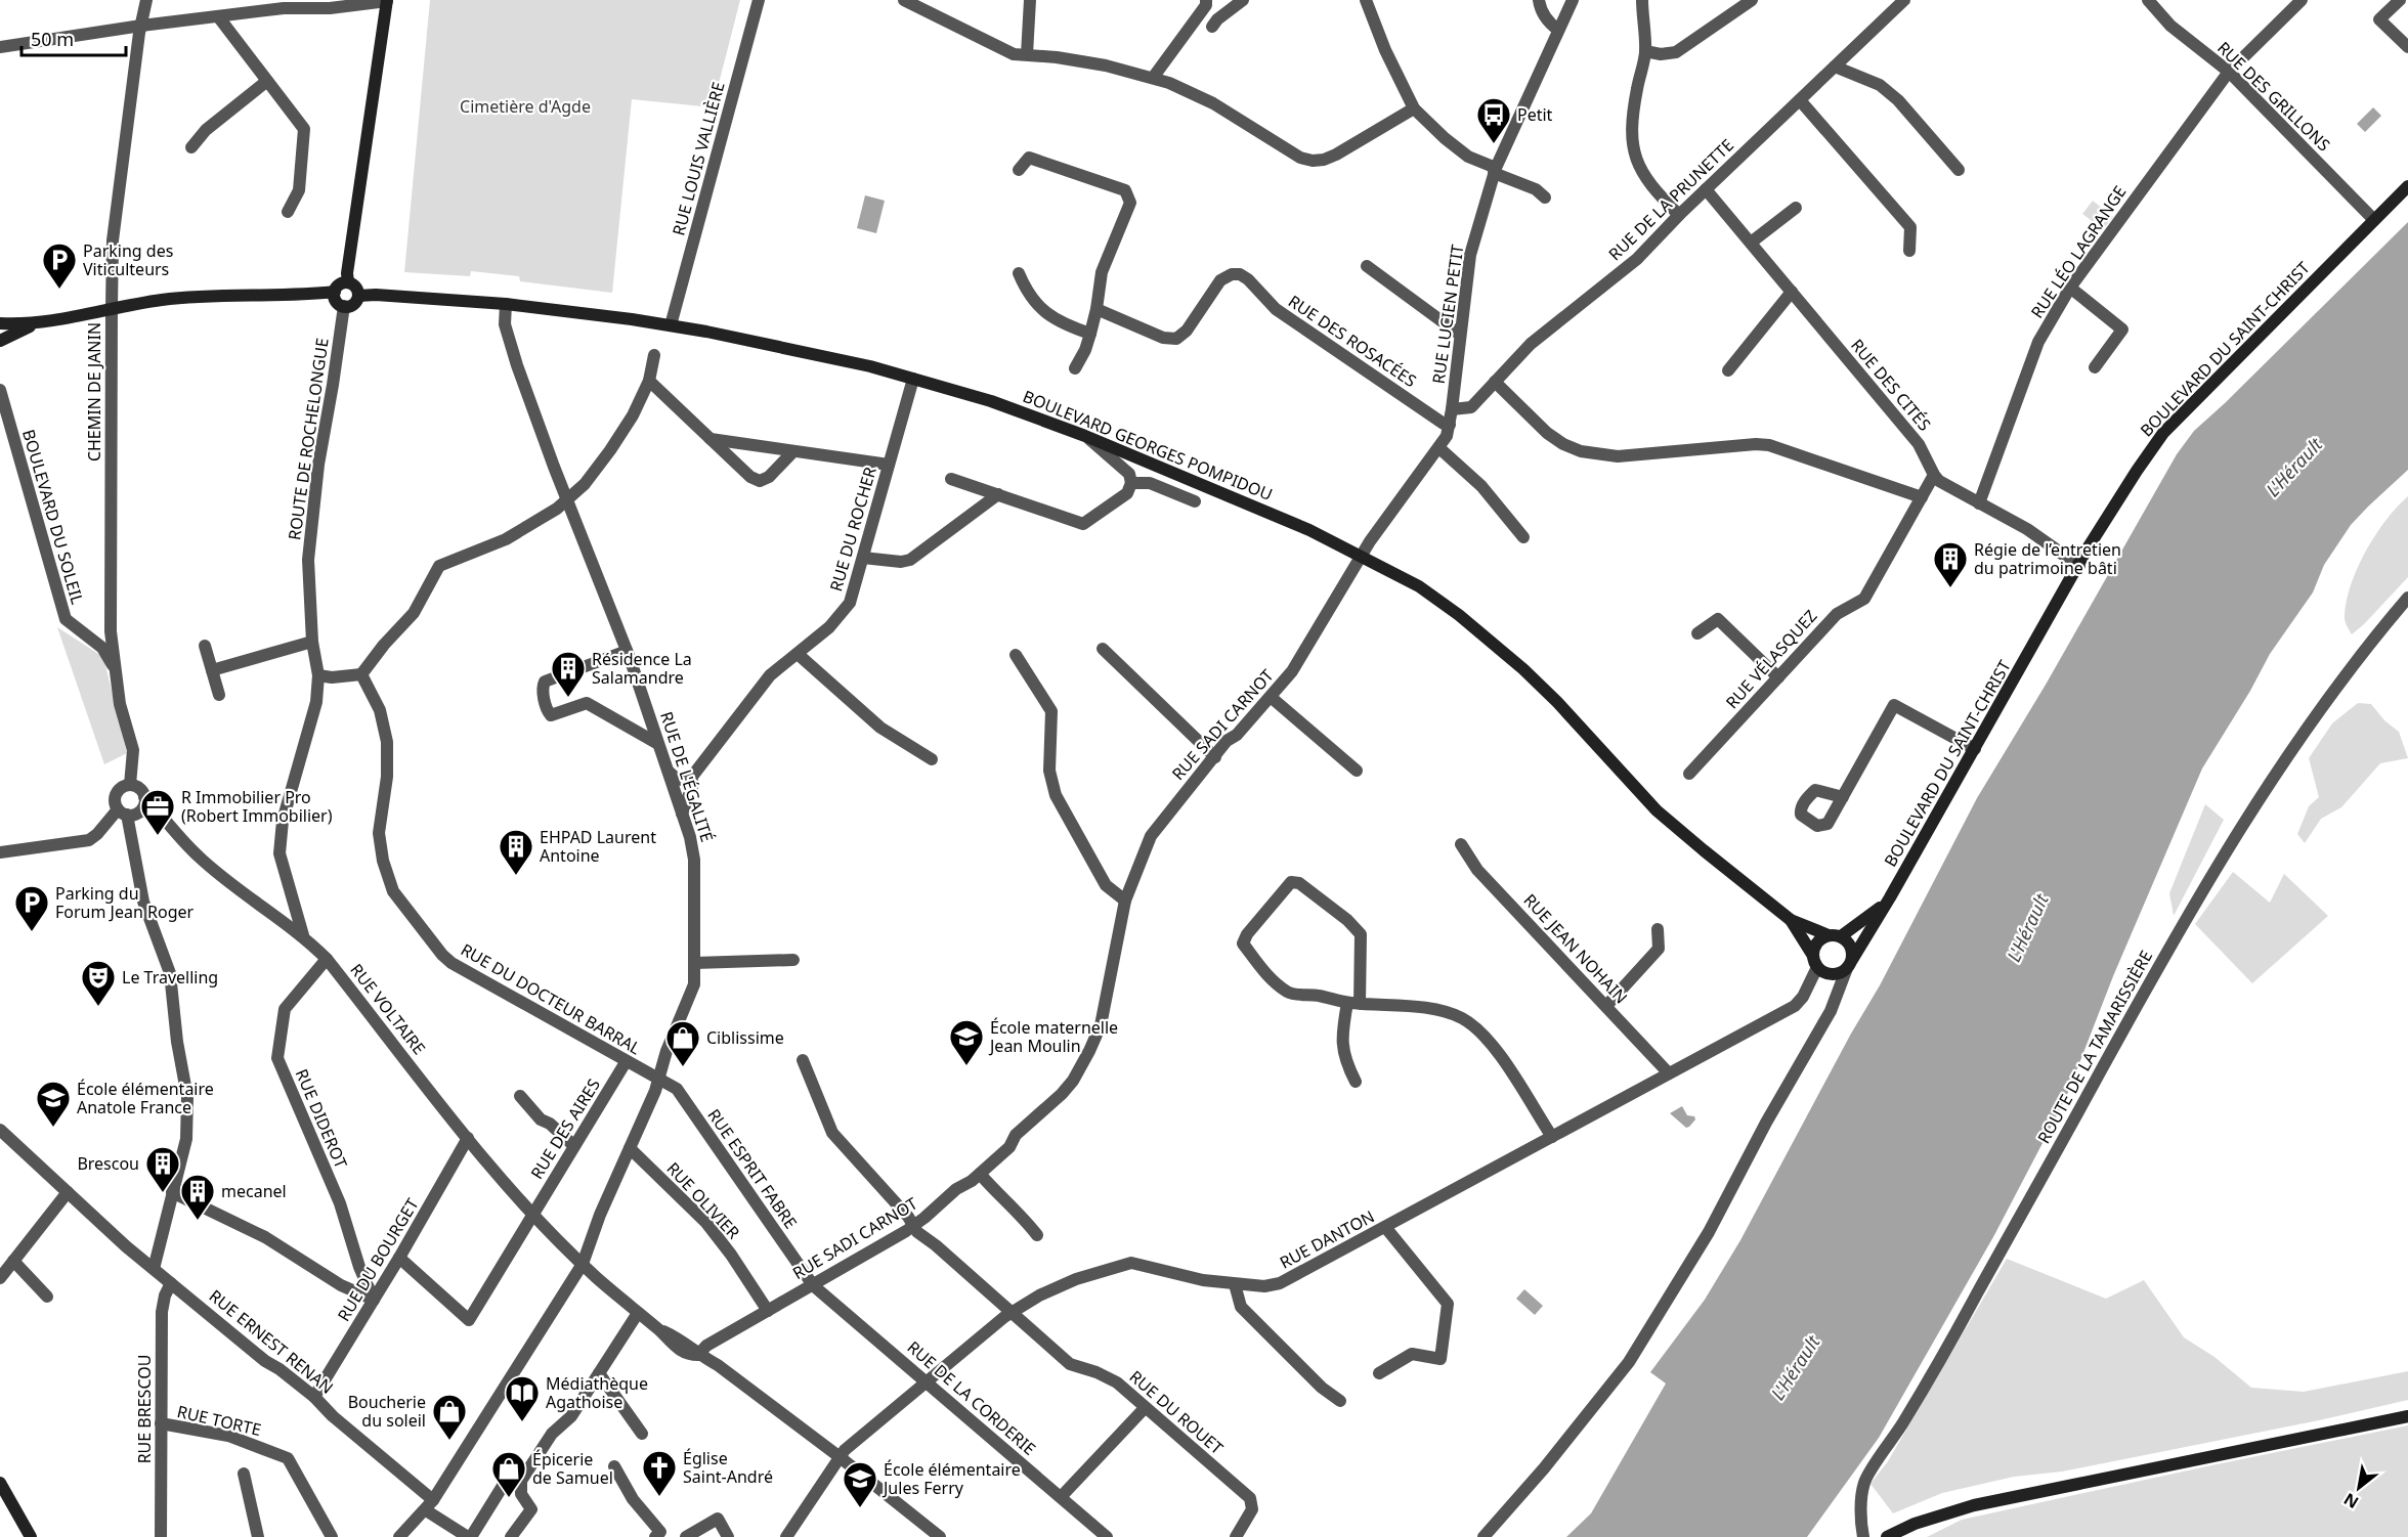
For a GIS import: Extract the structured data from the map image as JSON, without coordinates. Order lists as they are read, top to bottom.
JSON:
{
  "streets": {
    "street": [
      "RUE DES GRILLONS",
      "RUE LOUIS VALLIÈRE",
      "RUE DE LA PRUNETTE",
      "RUE LÉO LAGRANGE",
      "RUE LUCIEN PETIT",
      "RUE DES ROSACÉES",
      "BOULEVARD DU SAINT-CHRIST",
      "RUE DES CITÉS",
      "CHEMIN DE JANIN",
      "ROUTE DE ROCHELONGUE",
      "BOULEVARD GEORGES POMPIDOU",
      "BOULEVARD DU SOLEIL",
      "RUE DU ROCHER",
      "RUE VÉLASQUEZ",
      "RUE SADI CARNOT",
      "RUE DE L'ÉGALITÉ",
      "RUE JEAN NOHAIN",
      "RUE DU DOCTEUR BARRAL",
      "RUE VOLTAIRE",
      "ROUTE DE LA TAMARISSIÈRE",
      "RUE DIDEROT",
      "RUE DES AIRES",
      "RUE ESPRIT FABRE",
      "RUE OLIVIER",
      "RUE DANTON",
      "RUE DU BOURGET",
      "RUE ERNEST RENAN",
      "RUE DE LA CORDERIE",
      "RUE BRESCOU",
      "RUE DU ROUET",
      "RUE TORTE"
    ]
  },
  "crossings": [
    ["RUE DES GRILLONS", "RUE LÉO LAGRANGE"],
    ["RUE DES GRILLONS", "BOULEVARD DU SAINT-CHRIST"],
    ["RUE LOUIS VALLIÈRE", "BOULEVARD GEORGES POMPIDOU"],
    ["RUE DE LA PRUNETTE", "RUE LUCIEN PETIT"],
    ["RUE DE LA PRUNETTE", "RUE DES CITÉS"],
    ["RUE LÉO LAGRANGE", "RUE DES CITÉS"],
    ["RUE LUCIEN PETIT", "RUE DES ROSACÉES"],
    ["RUE LUCIEN PETIT", "RUE SADI CARNOT"],
    ["RUE DES ROSACÉES", "RUE SADI CARNOT"],
    ["BOULEVARD DU SAINT-CHRIST", "RUE DES CITÉS"],
    ["BOULEVARD DU SAINT-CHRIST", "BOULEVARD GEORGES POMPIDOU"],
    ["BOULEVARD DU SAINT-CHRIST", "RUE DANTON"],
    ["RUE DES CITÉS", "RUE VÉLASQUEZ"],
    ["CHEMIN DE JANIN", "BOULEVARD DU SOLEIL"],
    ["CHEMIN DE JANIN", "RUE VOLTAIRE"],
    ["ROUTE DE ROCHELONGUE", "BOULEVARD GEORGES POMPIDOU"],
    ["ROUTE DE ROCHELONGUE", "RUE VOLTAIRE"],
    ["BOULEVARD GEORGES POMPIDOU", "RUE DU ROCHER"],
    ["BOULEVARD GEORGES POMPIDOU", "RUE SADI CARNOT"],
    ["BOULEVARD GEORGES POMPIDOU", "RUE DE L'ÉGALITÉ"],
    ["BOULEVARD GEORGES POMPIDOU", "RUE DANTON"],
    ["RUE DU ROCHER", "RUE DE L'ÉGALITÉ"],
    ["RUE SADI CARNOT", "RUE VOLTAIRE"],
    ["RUE SADI CARNOT", "RUE ESPRIT FABRE"],
    ["RUE SADI CARNOT", "RUE OLIVIER"],
    ["RUE SADI CARNOT", "RUE DE LA CORDERIE"],
    ["RUE SADI CARNOT", "RUE DU ROUET"],
    ["RUE DE L'ÉGALITÉ", "RUE DU DOCTEUR BARRAL"],
    ["RUE DE L'ÉGALITÉ", "RUE VOLTAIRE"],
    ["RUE DE L'ÉGALITÉ", "RUE ESPRIT FABRE"],
    ["RUE DE L'ÉGALITÉ", "RUE OLIVIER"],
    ["RUE DE L'ÉGALITÉ", "RUE ERNEST RENAN"],
    ["RUE JEAN NOHAIN", "RUE DANTON"],
    ["RUE DU DOCTEUR BARRAL", "RUE DES AIRES"],
    ["RUE DU DOCTEUR BARRAL", "RUE ESPRIT FABRE"],
    ["RUE VOLTAIRE", "RUE DIDEROT"],
    ["RUE VOLTAIRE", "RUE DES AIRES"],
    ["RUE VOLTAIRE", "RUE DANTON"],
    ["RUE VOLTAIRE", "RUE DU BOURGET"],
    ["RUE DIDEROT", "RUE DU BOURGET"],
    ["RUE DES AIRES", "RUE DU BOURGET"],
    ["RUE ESPRIT FABRE", "RUE DE LA CORDERIE"],
    ["RUE DANTON", "RUE DE LA CORDERIE"],
    ["RUE DANTON", "RUE DU ROUET"],
    ["RUE DU BOURGET", "RUE ERNEST RENAN"],
    ["RUE ERNEST RENAN", "RUE BRESCOU"],
    ["RUE BRESCOU", "RUE TORTE"]
  ],
  "water": ["L'Hérault"],
  "parks": ["Cimetière d'Agde"],
  "places": {
    "bus stop": ["Petit"],
    "parking": ["Parking des Viticulteurs", "Parking du Forum Jean Roger"],
    "building": [
      "Régie de l’entretien du patrimoine bâti",
      "Résidence La Salamandre",
      "EHPAD Laurent Antoine",
      "Brescou",
      "mecanel"
    ],
    "office": ["R Immobilier Pro (Robert Immobilier)"],
    "theatre": ["Le Travelling"],
    "school or university": ["École maternelle Jean Moulin", "École élémentaire Anatole France", "École élémentaire Jules Ferry"],
    "shop": ["Ciblissime", "Boucherie du soleil", "Épicerie de Samuel"],
    "library": ["Médiathèque Agathoise"],
    "church": ["Église Saint-André"]
  },
  "scale_bar": "50 m",
  "north": "bottom left"
}
